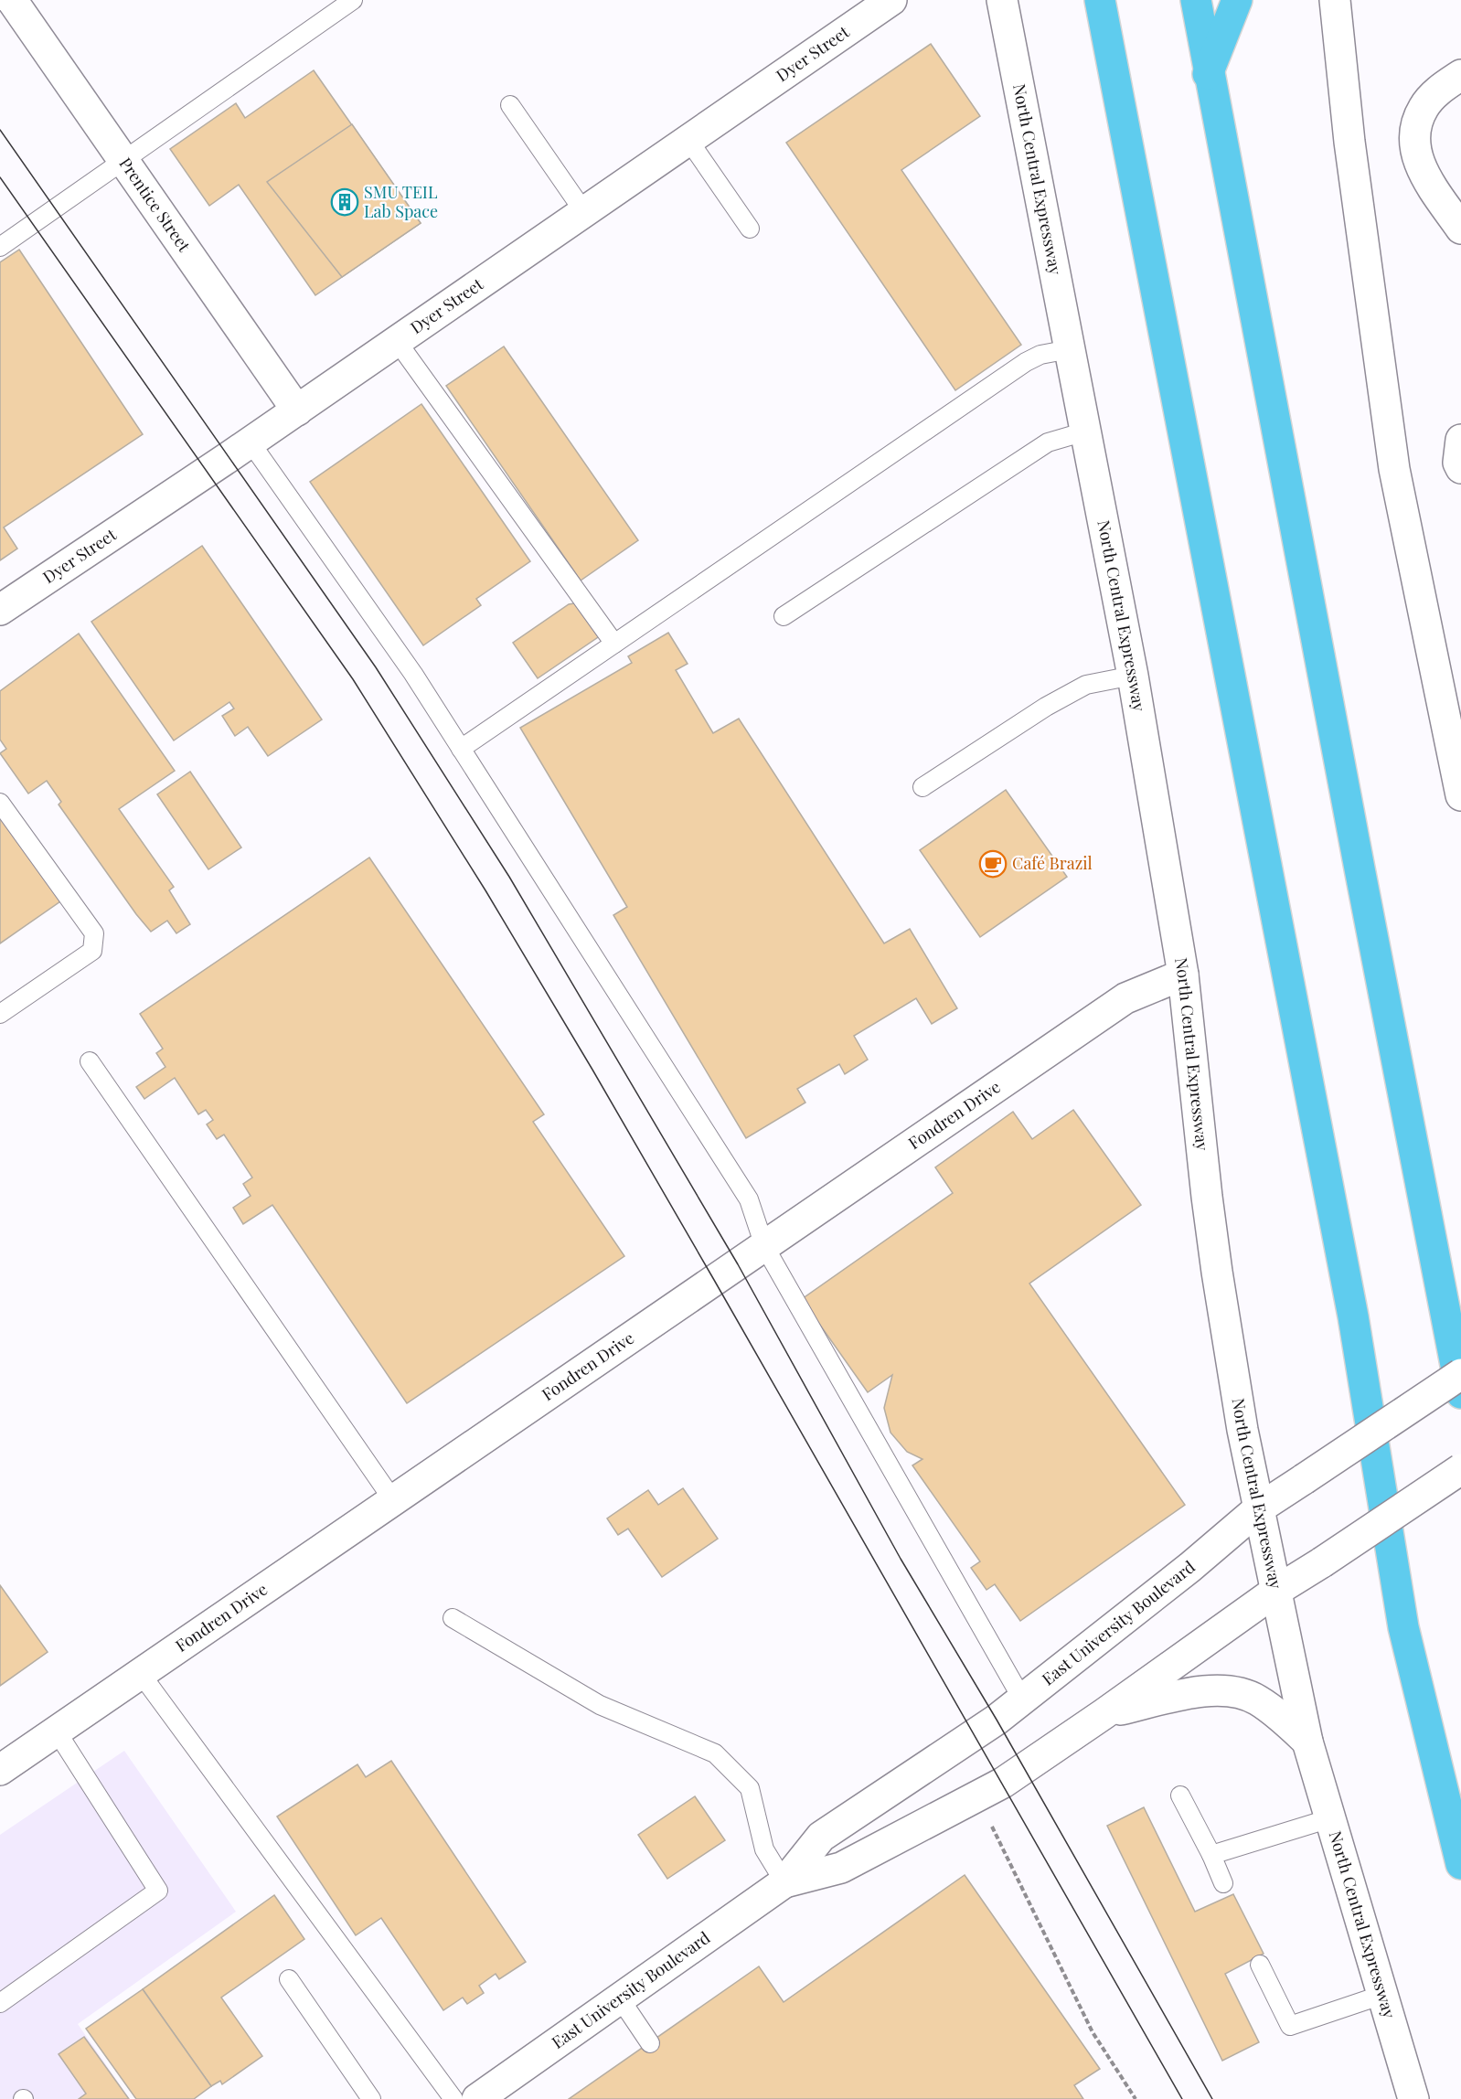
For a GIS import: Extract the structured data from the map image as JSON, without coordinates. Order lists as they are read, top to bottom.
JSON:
{
  "streets": {
    "street": [
      "Dyer Street",
      "North Central Expressway",
      "Prentice Street",
      "Fondren Drive",
      "East University Boulevard"
    ]
  },
  "crossings": [
    ["Dyer Street", "Prentice Street"],
    ["North Central Expressway", "Fondren Drive"],
    ["North Central Expressway", "East University Boulevard"]
  ],
  "places": {
    "building": ["SMU TEIL Lab Space"],
    "cafe": ["Café Brazil"]
  }
}
